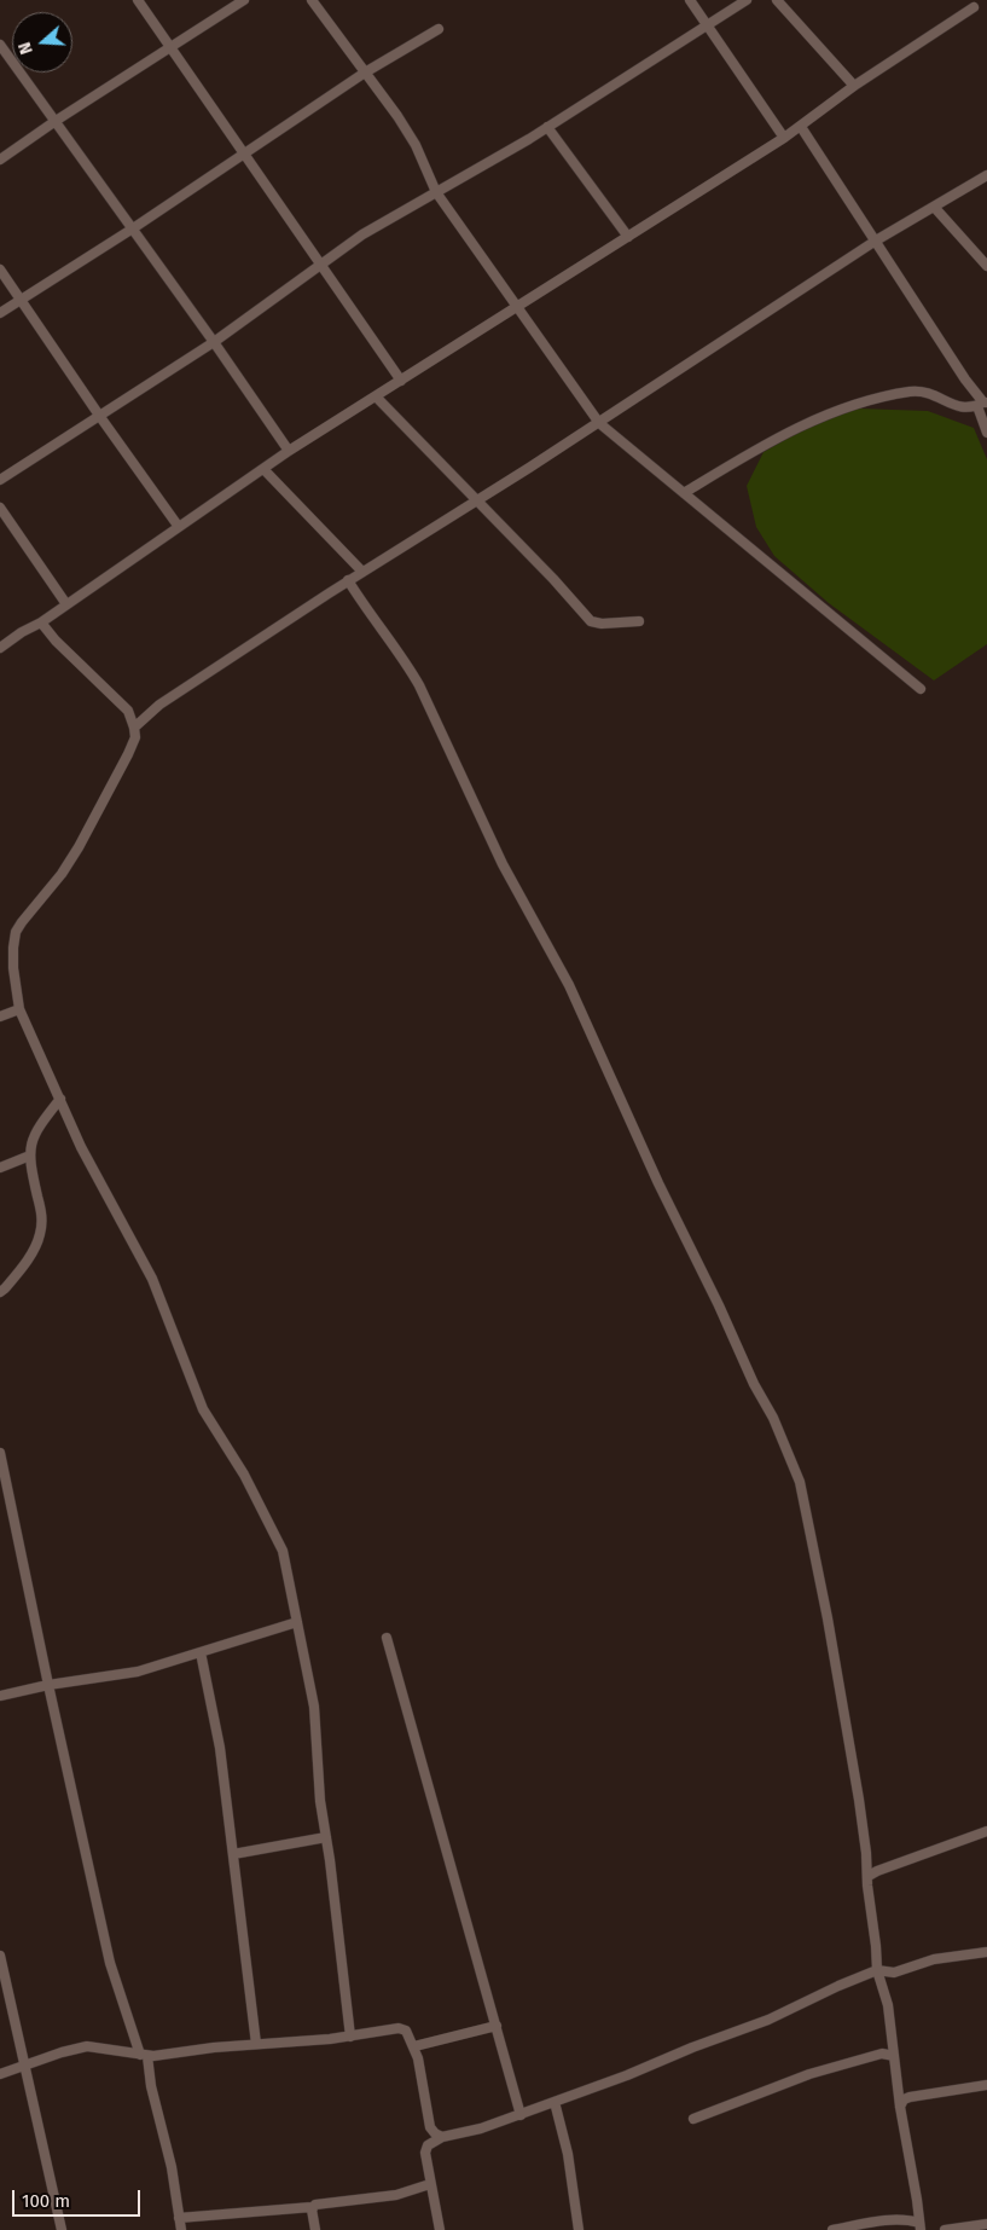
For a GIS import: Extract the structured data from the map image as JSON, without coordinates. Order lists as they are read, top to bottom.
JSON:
{
  "scale_bar": "100 m",
  "north": "left"
}
